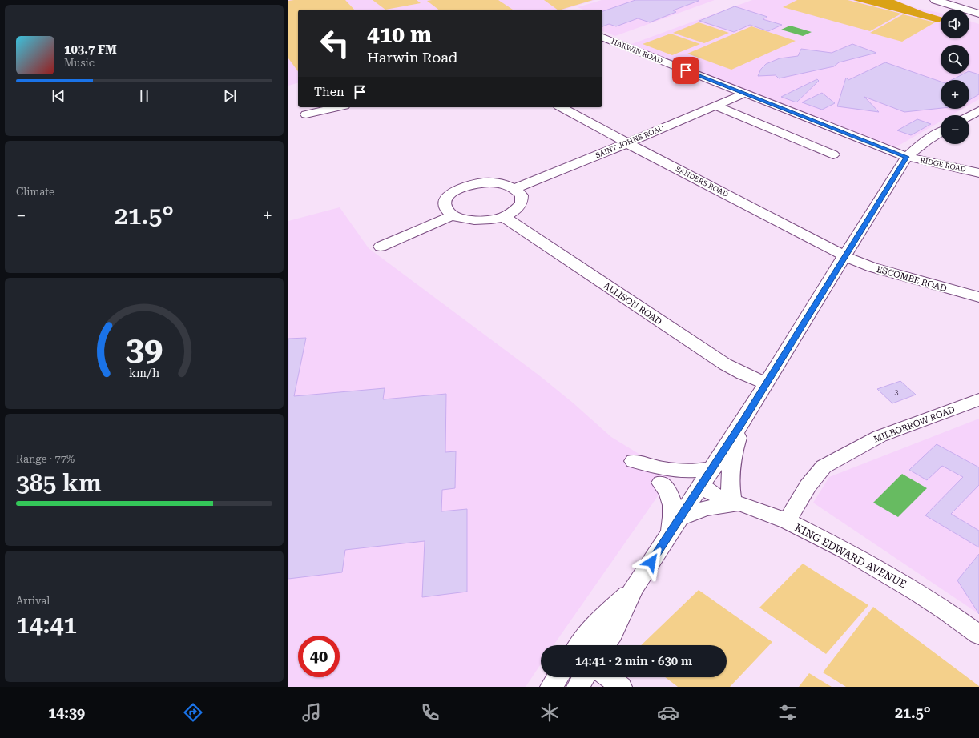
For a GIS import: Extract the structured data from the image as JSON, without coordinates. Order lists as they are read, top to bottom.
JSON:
{
  "streets": {
    "street": [
      "HARWIN ROAD",
      "SAINT JOHNS ROAD",
      "RIDGE ROAD",
      "SANDERS ROAD",
      "ESCOMBE ROAD",
      "ALLISON ROAD",
      "MILBORROW ROAD",
      "KING EDWARD AVENUE"
    ]
  },
  "crossings": [
    ["HARWIN ROAD", "SAINT JOHNS ROAD"],
    ["HARWIN ROAD", "RIDGE ROAD"],
    ["SAINT JOHNS ROAD", "SANDERS ROAD"],
    ["SANDERS ROAD", "ESCOMBE ROAD"],
    ["MILBORROW ROAD", "KING EDWARD AVENUE"]
  ],
  "house_numbers": ["3"],
  "page": {
    "map_buttons": ["+", "−"],
    "turn": ["410 m", "Harwin Road"],
    "song": ["103.7 FM", "Music"],
    "then": "Then",
    "tile": [
      "Climate",
      ["Range · 77%", "385 km"],
      ["Arrival", "14:41"]
    ],
    "heat": ["−", "21.5°", "+"],
    "limit": "40",
    "trip": "14:41 · 2 min · 630 m",
    "tabs": ["14:39", "21.5°"],
    "gauge": ["39", "km/h"]
  }
}
